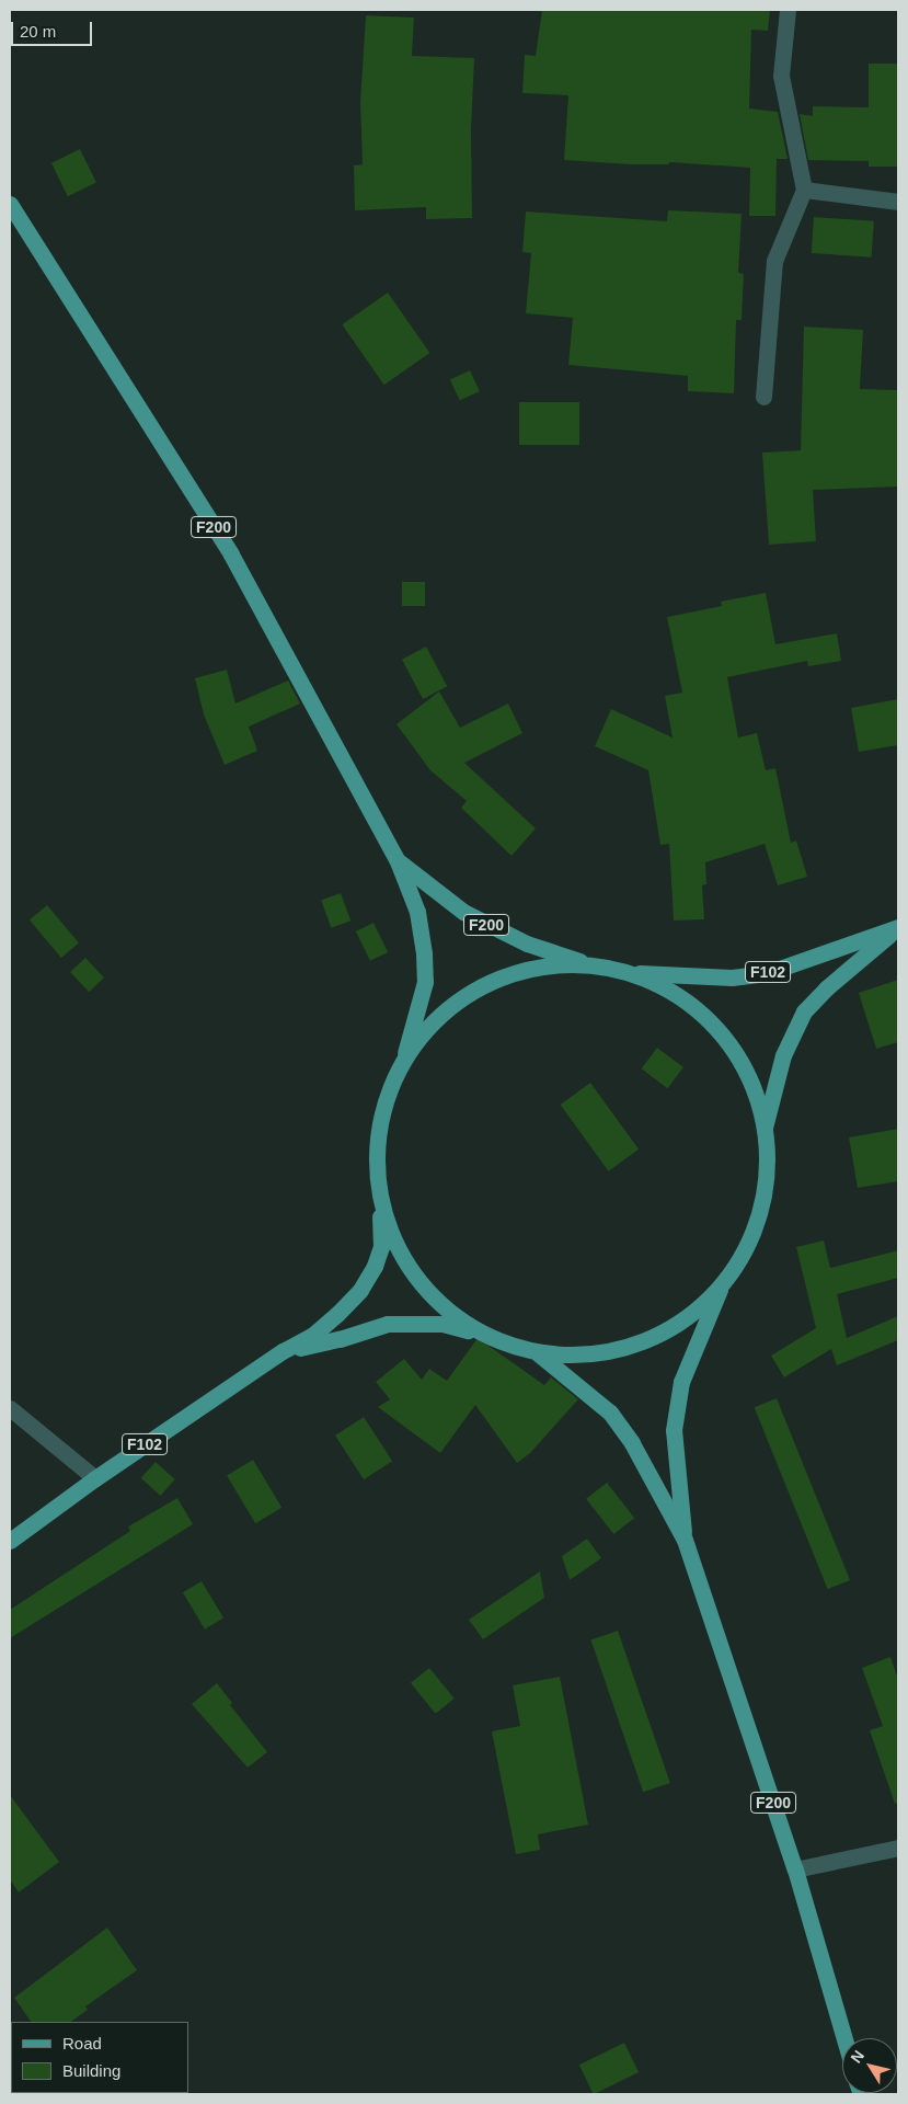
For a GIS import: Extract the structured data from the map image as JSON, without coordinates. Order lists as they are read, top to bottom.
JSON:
{
  "streets": {
    "main road": ["F200", "F102"]
  },
  "legend": ["Road", "Building"],
  "scale_bar": "20 m",
  "north": "top left"
}
